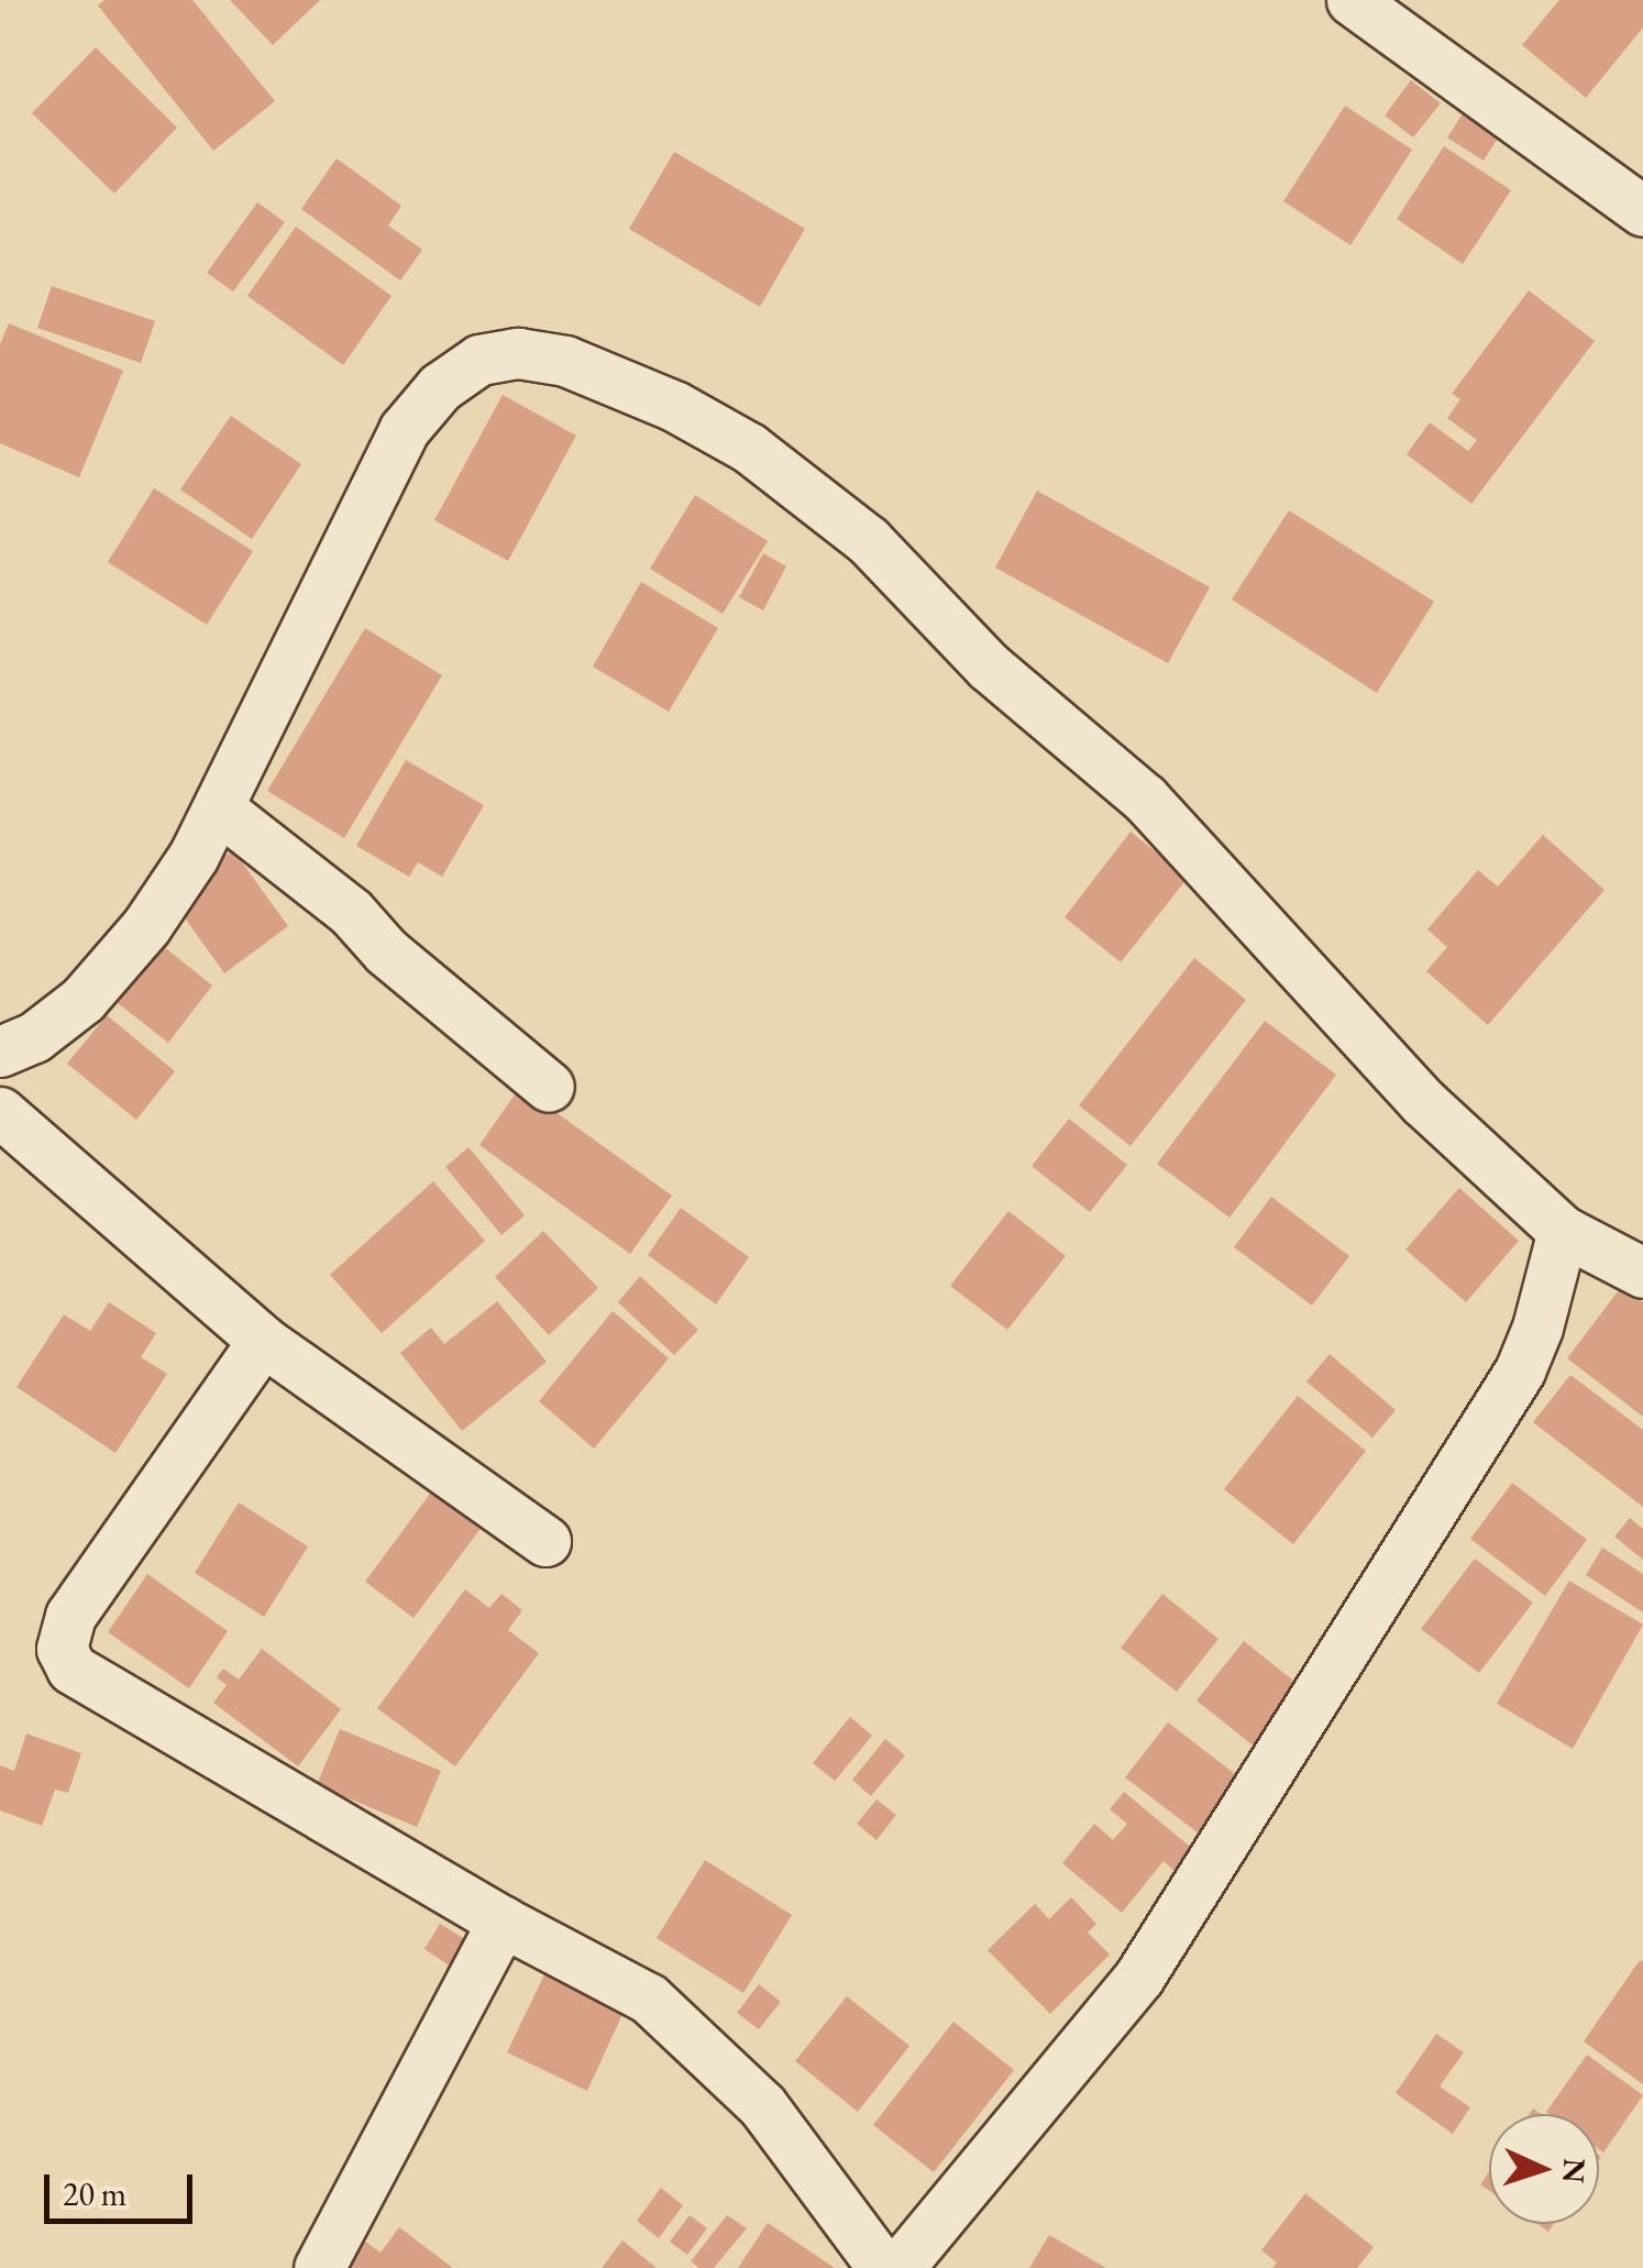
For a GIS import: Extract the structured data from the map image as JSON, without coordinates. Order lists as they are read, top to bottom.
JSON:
{
  "scale_bar": "20 m",
  "north": "right"
}
